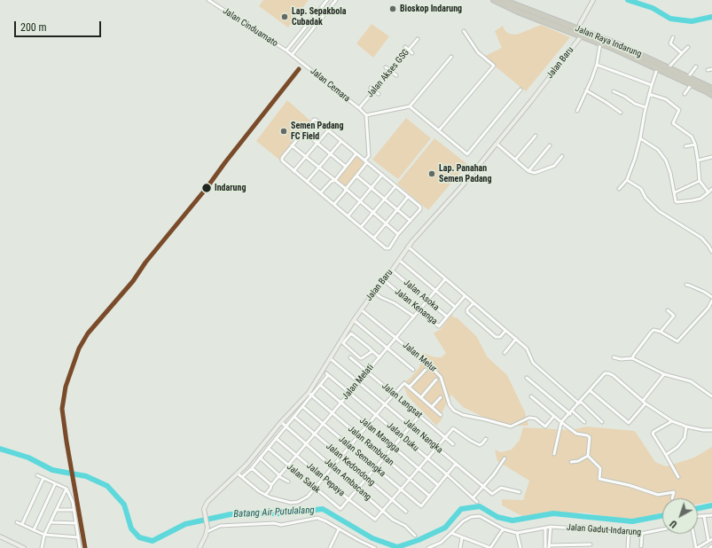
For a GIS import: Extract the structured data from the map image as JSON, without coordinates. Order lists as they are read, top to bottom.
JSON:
{
  "streets": {
    "highway": ["Jalan Raya Indarung"],
    "street": [
      "Jalan Cinduamato",
      "Jalan Baru",
      "Jalan Akses GSG",
      "Jalan Cemara",
      "Jalan Asoka",
      "Jalan Kenanga",
      "Jalan Melur",
      "Jalan Melati",
      "Jalan Langsat",
      "Jalan Mangga",
      "Jalan Nangka",
      "Jalan Duku",
      "Jalan Rambutan",
      "Jalan Semangka",
      "Jalan Kedondong",
      "Jalan Salak",
      "Jalan Pepaya",
      "Jalan Ambacang",
      "Jalan Gadut-Indarung"
    ]
  },
  "crossings": [
    ["Jalan Cinduamato", "Jalan Cemara"],
    ["Jalan Raya Indarung", "Jalan Baru"],
    ["Jalan Baru", "Jalan Asoka"],
    ["Jalan Baru", "Jalan Kenanga"],
    ["Jalan Baru", "Jalan Melur"],
    ["Jalan Baru", "Jalan Nangka"],
    ["Jalan Baru", "Jalan Rambutan"],
    ["Jalan Baru", "Jalan Ambacang"],
    ["Jalan Akses GSG", "Jalan Cemara"],
    ["Jalan Asoka", "Jalan Kenanga"],
    ["Jalan Asoka", "Jalan Melati"],
    ["Jalan Kenanga", "Jalan Melati"],
    ["Jalan Melur", "Jalan Melati"],
    ["Jalan Melati", "Jalan Langsat"],
    ["Jalan Melati", "Jalan Mangga"],
    ["Jalan Melati", "Jalan Nangka"],
    ["Jalan Melati", "Jalan Duku"],
    ["Jalan Melati", "Jalan Rambutan"],
    ["Jalan Melati", "Jalan Semangka"],
    ["Jalan Melati", "Jalan Kedondong"],
    ["Jalan Melati", "Jalan Salak"],
    ["Jalan Melati", "Jalan Pepaya"],
    ["Jalan Melati", "Jalan Ambacang"],
    ["Jalan Mangga", "Jalan Duku"],
    ["Jalan Rambutan", "Jalan Semangka"],
    ["Jalan Salak", "Jalan Pepaya"],
    ["Jalan Pepaya", "Jalan Ambacang"]
  ],
  "water": ["Batang Air Putulalang"],
  "places": [
    "Bioskop Indarung",
    "Lap. Sepakbola Cubadak",
    "Semen Padang FC Field",
    "Lap. Panahan Semen Padang",
    "Indarung"
  ],
  "scale_bar": "200 m",
  "north": "bottom left"
}
